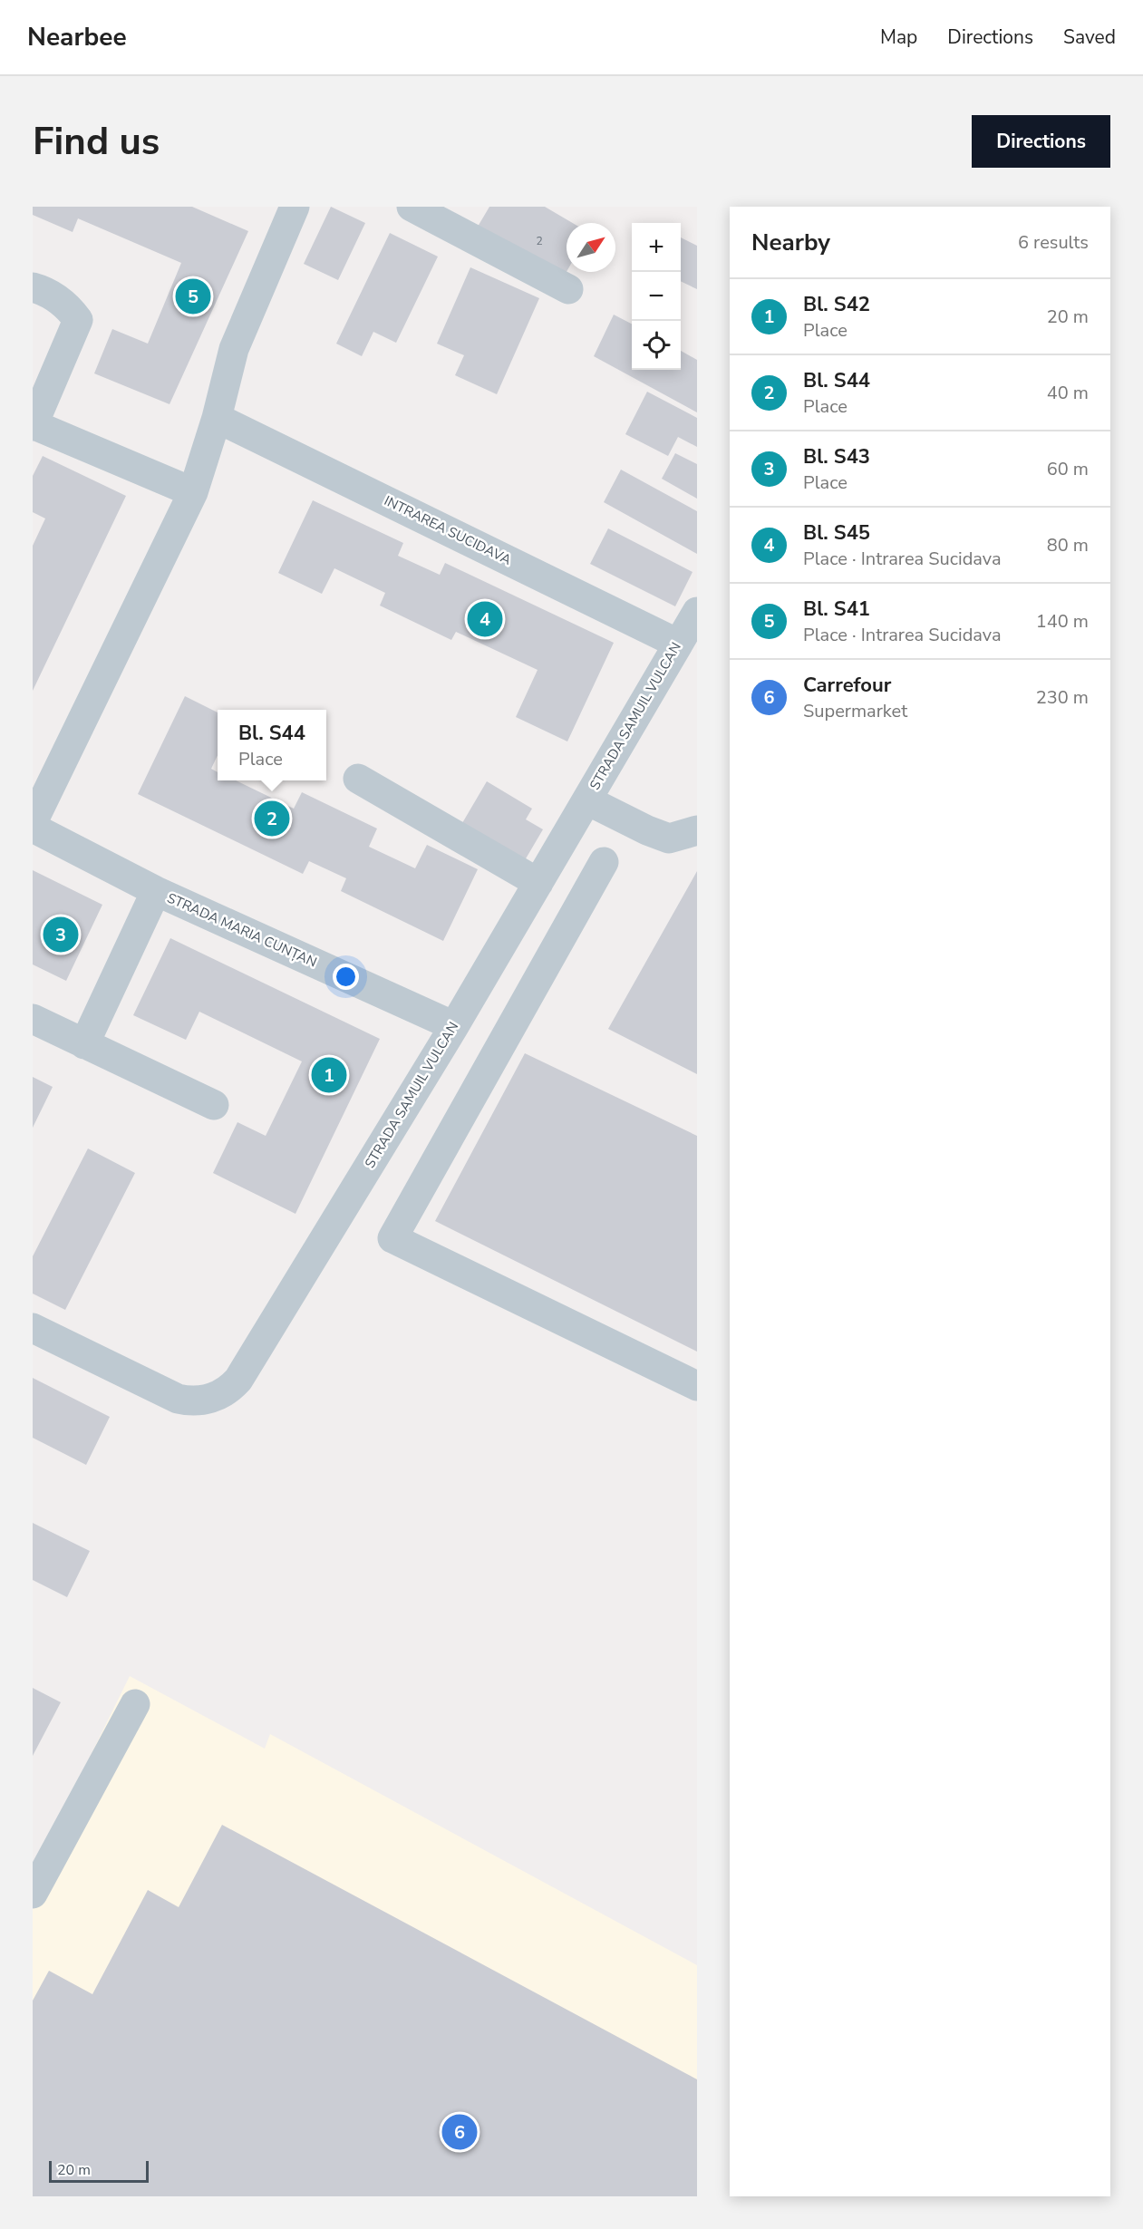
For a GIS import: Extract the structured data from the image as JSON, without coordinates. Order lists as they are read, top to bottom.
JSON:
{
  "streets": {
    "street": ["INTRAREA SUCIDAVA", "STRADA SAMUIL VULCAN", "STRADA MARIA CUNȚAN"]
  },
  "crossings": [
    ["INTRAREA SUCIDAVA", "STRADA SAMUIL VULCAN"],
    ["STRADA SAMUIL VULCAN", "STRADA MARIA CUNȚAN"]
  ],
  "house_numbers": ["2"],
  "scale_bar": "20 m",
  "north": "top right",
  "page": {
    "header": "Nearbee",
    "nav": ["Map", "Directions", "Saved"],
    "buttons": "Directions",
    "title": "Find us",
    "heading": ["Nearby", "6 results"],
    "map_buttons": ["+", "−"],
    "pins": [
      "5",
      "4",
      "2",
      "3",
      "1",
      "6"
    ],
    "list": [
      {
        "mark": "1",
        "name": "Bl. S42",
        "note": "Place",
        "value": "20 m"
      },
      {
        "mark": "2",
        "name": "Bl. S44",
        "note": "Place",
        "value": "40 m"
      },
      {
        "mark": "3",
        "name": "Bl. S43",
        "note": "Place",
        "value": "60 m"
      },
      {
        "mark": "4",
        "name": "Bl. S45",
        "note": "Place · Intrarea Sucidava",
        "value": "80 m"
      },
      {
        "mark": "5",
        "name": "Bl. S41",
        "note": "Place · Intrarea Sucidava",
        "value": "140 m"
      },
      {
        "mark": "6",
        "name": "Carrefour",
        "note": "Supermarket",
        "value": "230 m"
      }
    ],
    "popup": ["Bl. S44", "Place"],
    "scale": "20 m"
  }
}
